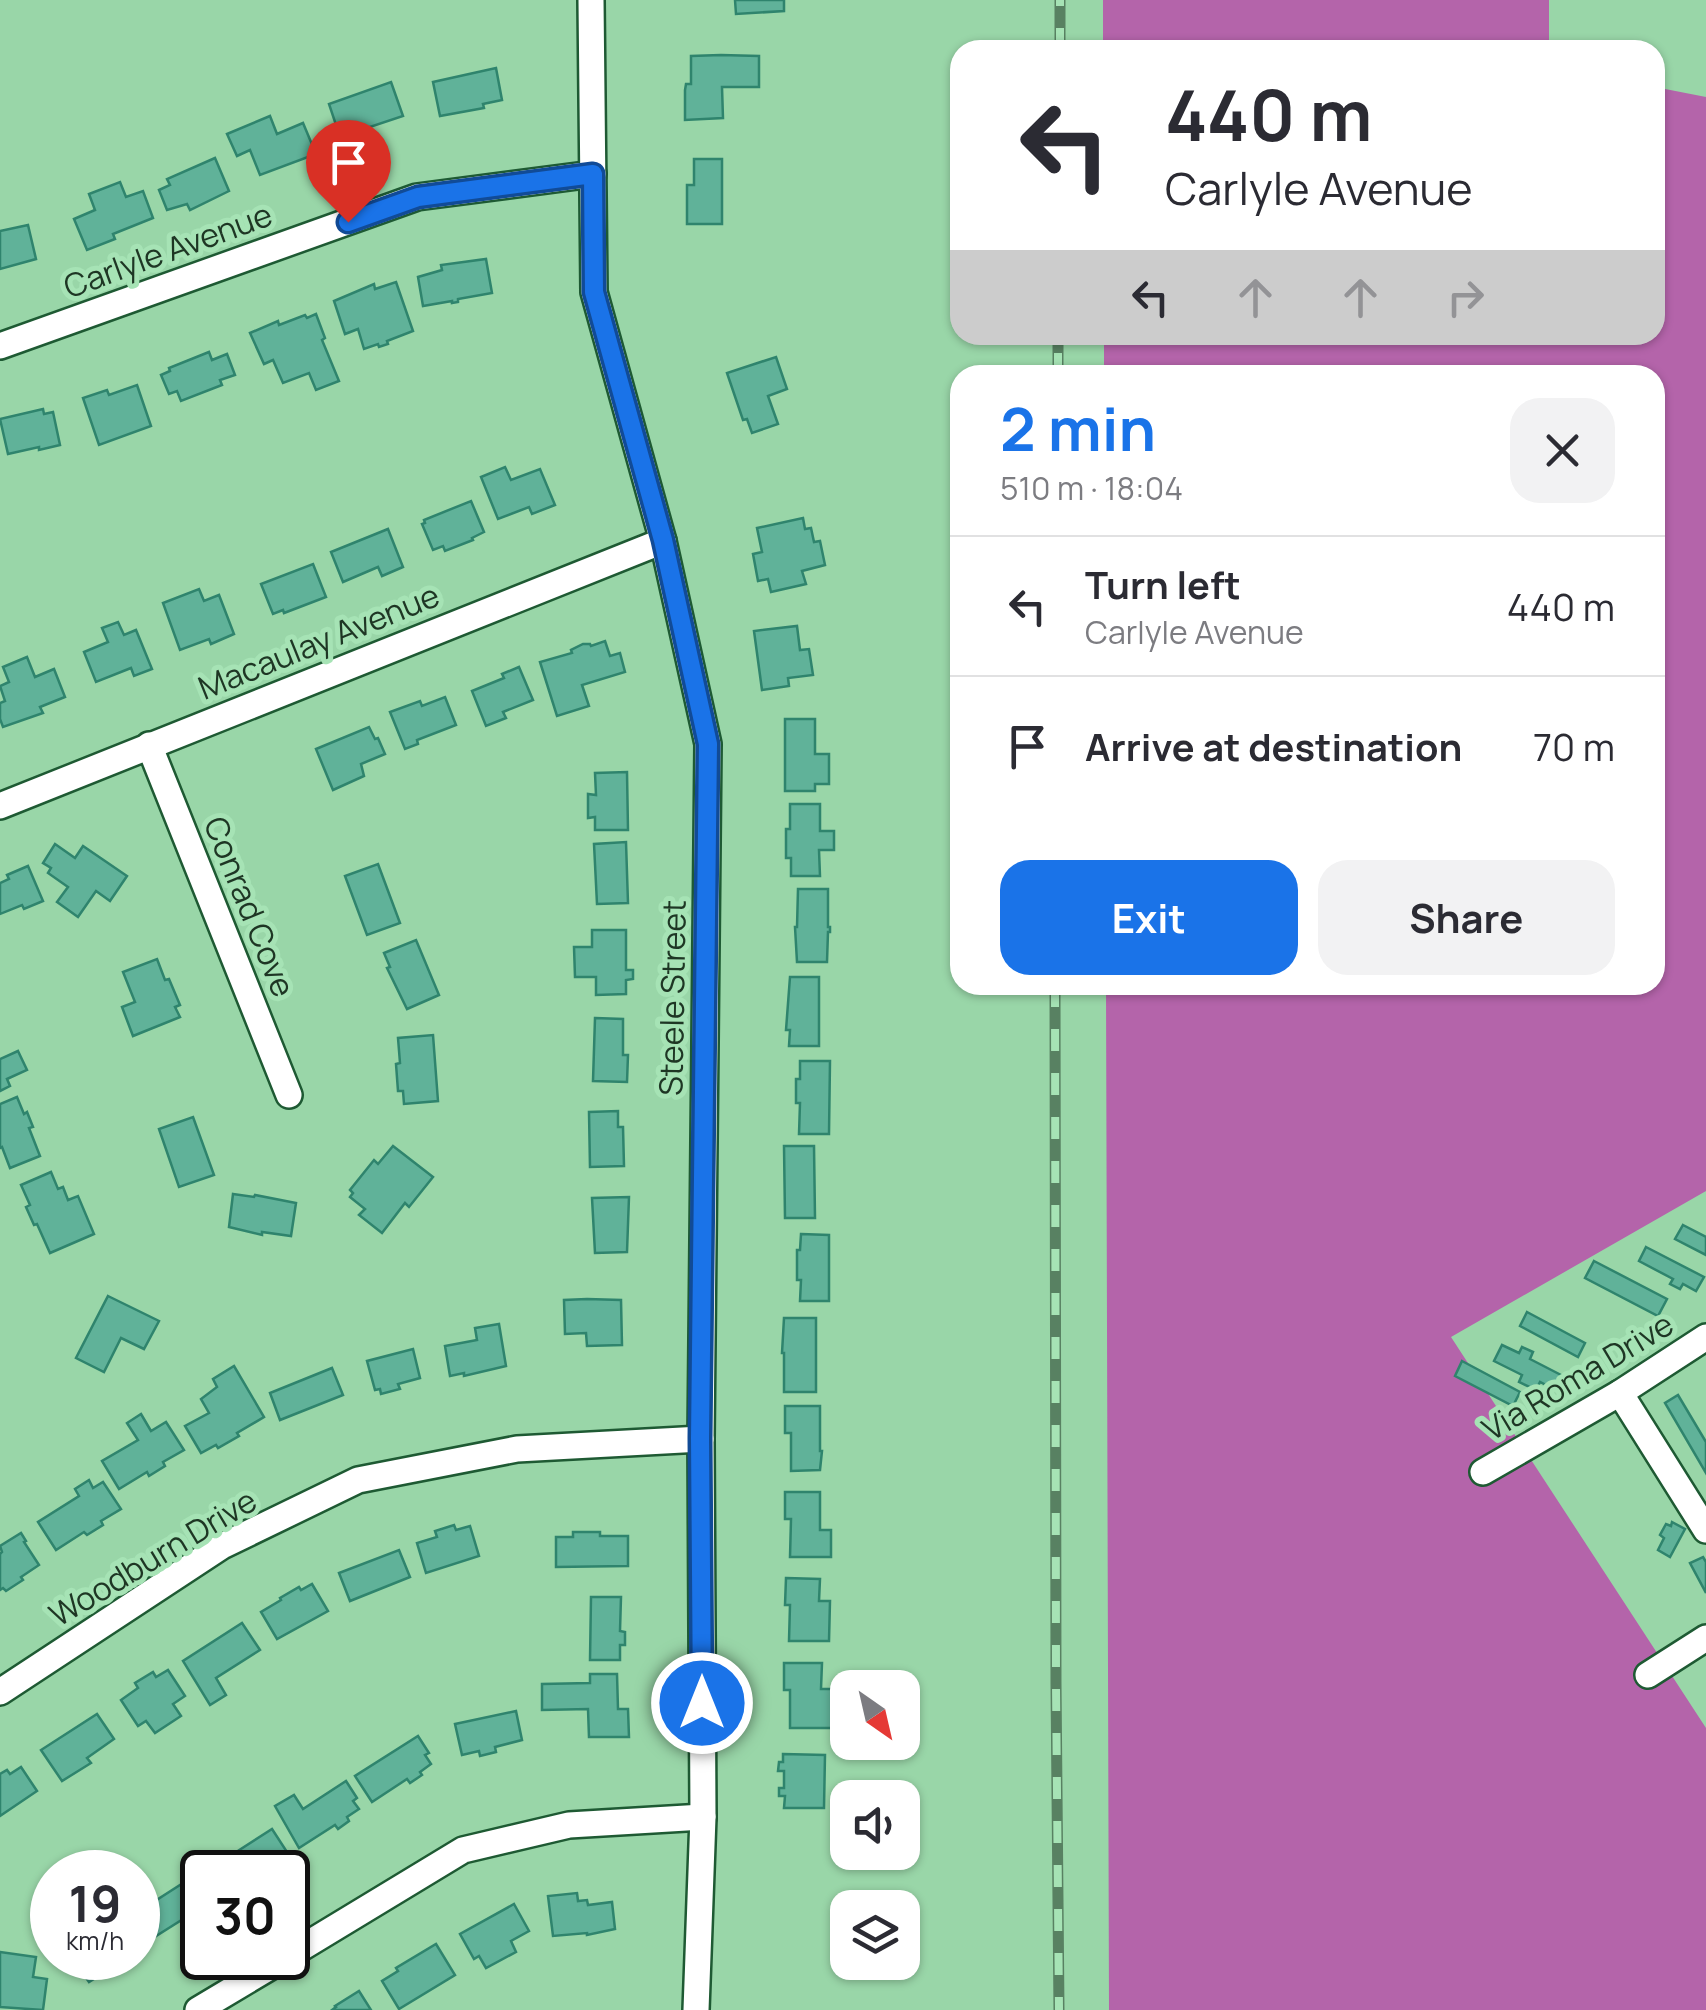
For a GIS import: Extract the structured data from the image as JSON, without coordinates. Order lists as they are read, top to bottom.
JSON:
{
  "streets": {
    "street": [
      "Carlyle Avenue",
      "Macaulay Avenue",
      "Conrad Cove",
      "Steele Street",
      "Via Roma Drive",
      "Woodburn Drive"
    ]
  },
  "crossings": [
    ["Carlyle Avenue", "Steele Street"],
    ["Macaulay Avenue", "Conrad Cove"],
    ["Macaulay Avenue", "Steele Street"],
    ["Steele Street", "Woodburn Drive"]
  ],
  "north": "bottom right",
  "page": {
    "turn": ["440 m", "Carlyle Avenue"],
    "heading": ["2 min", "510 m · 18:04"],
    "list": [
      {
        "name": "Turn left",
        "note": "Carlyle Avenue",
        "value": "440 m"
      },
      {
        "name": "Arrive at destination",
        "value": "70 m"
      }
    ],
    "buttons": ["Exit", "Share"],
    "speed": "19 km/h",
    "limit": "30"
  }
}
